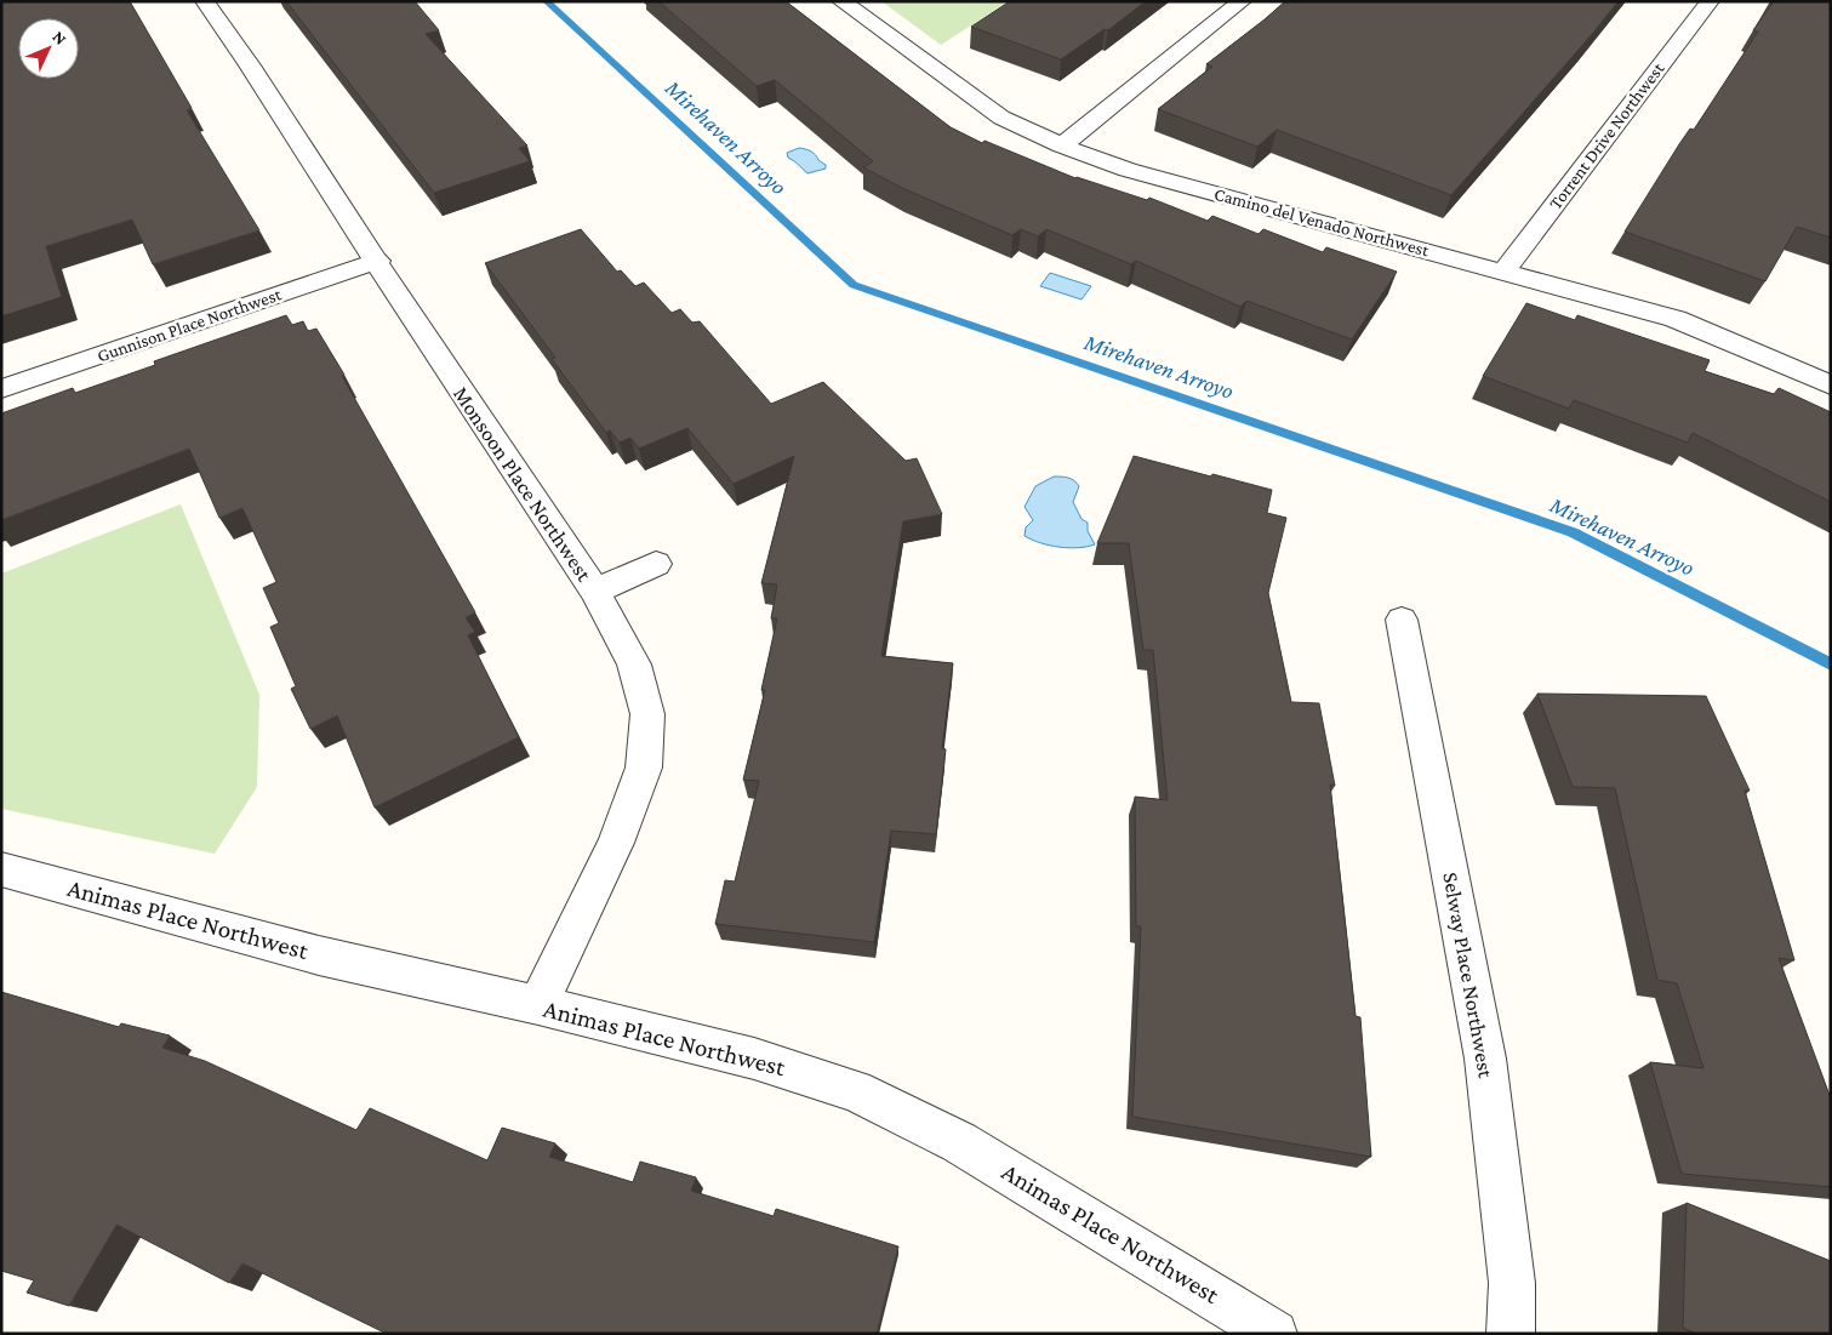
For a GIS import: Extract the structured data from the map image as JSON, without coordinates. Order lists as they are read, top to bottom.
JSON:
{
  "streets": {
    "street": [
      "Torrent Drive Northwest",
      "Camino del Venado Northwest",
      "Gunnison Place Northwest",
      "Monsoon Place Northwest",
      "Animas Place Northwest",
      "Selway Place Northwest"
    ]
  },
  "crossings": [
    ["Torrent Drive Northwest", "Camino del Venado Northwest"],
    ["Gunnison Place Northwest", "Monsoon Place Northwest"],
    ["Monsoon Place Northwest", "Animas Place Northwest"]
  ],
  "water": ["Mirehaven Arroyo"],
  "north": "top right"
}
